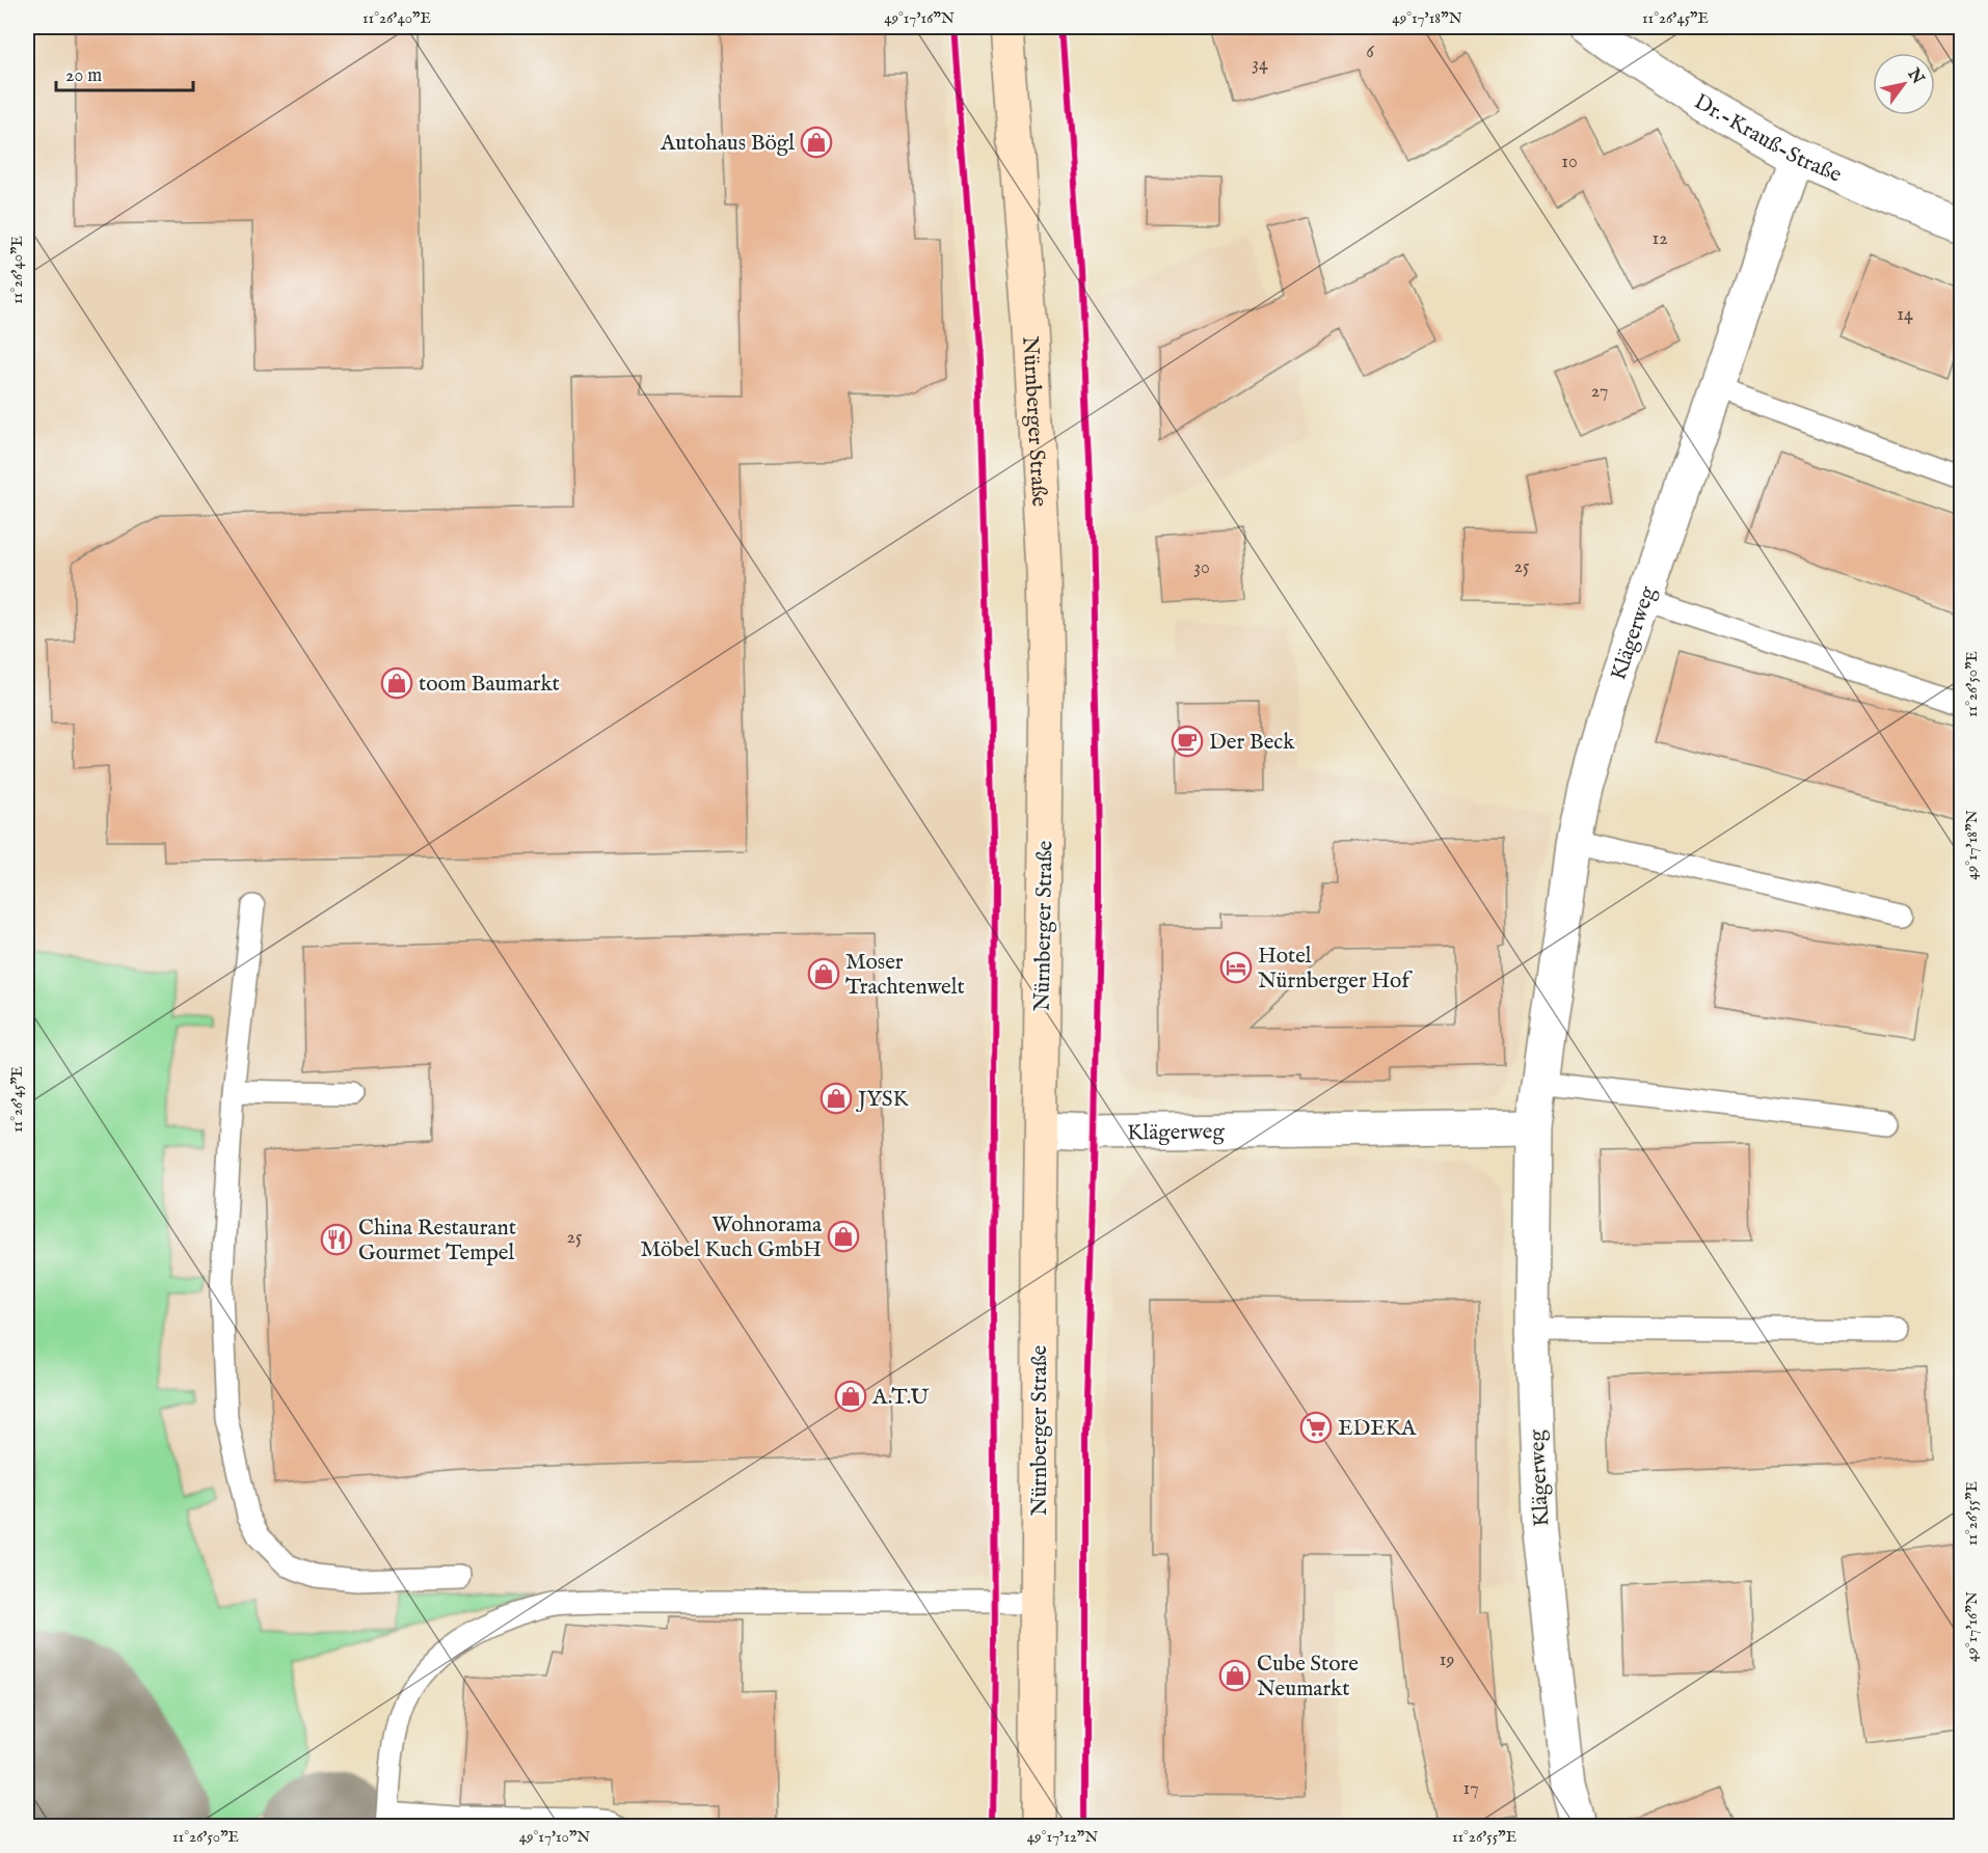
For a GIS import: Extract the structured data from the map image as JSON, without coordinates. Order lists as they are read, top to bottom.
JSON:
{
  "streets": {
    "main road": ["Nürnberger Straße"],
    "street": ["Dr.-Krauß-Straße", "Klägerweg"]
  },
  "crossings": [
    ["Dr.-Krauß-Straße", "Klägerweg"],
    ["Nürnberger Straße", "Klägerweg"]
  ],
  "places": {
    "shop": [
      "Autohaus Bögl",
      "toom Baumarkt",
      "Moser Trachtenwelt",
      "JYSK",
      "Wohnorama Möbel Kuch GmbH",
      "A.T.U",
      "Cube Store Neumarkt"
    ],
    "cafe": ["Der Beck"],
    "hotel": ["Hotel Nürnberger Hof"],
    "restaurant": ["China Restaurant Gourmet Tempel"],
    "supermarket": ["EDEKA"]
  },
  "house_numbers": [
    "6",
    "34",
    "10",
    "12",
    "14",
    "27",
    "25",
    "30",
    "25",
    "19",
    "17"
  ],
  "scale_bar": "20 m",
  "north": "top right",
  "coordinates": [
    "11°26'40\"E",
    "49°17'16\"N",
    "49°17'18\"N",
    "11°26'45\"E",
    "11°26'50\"E",
    "11°26'55\"E",
    "49°17'10\"N",
    "49°17'12\"N"
  ]
}
